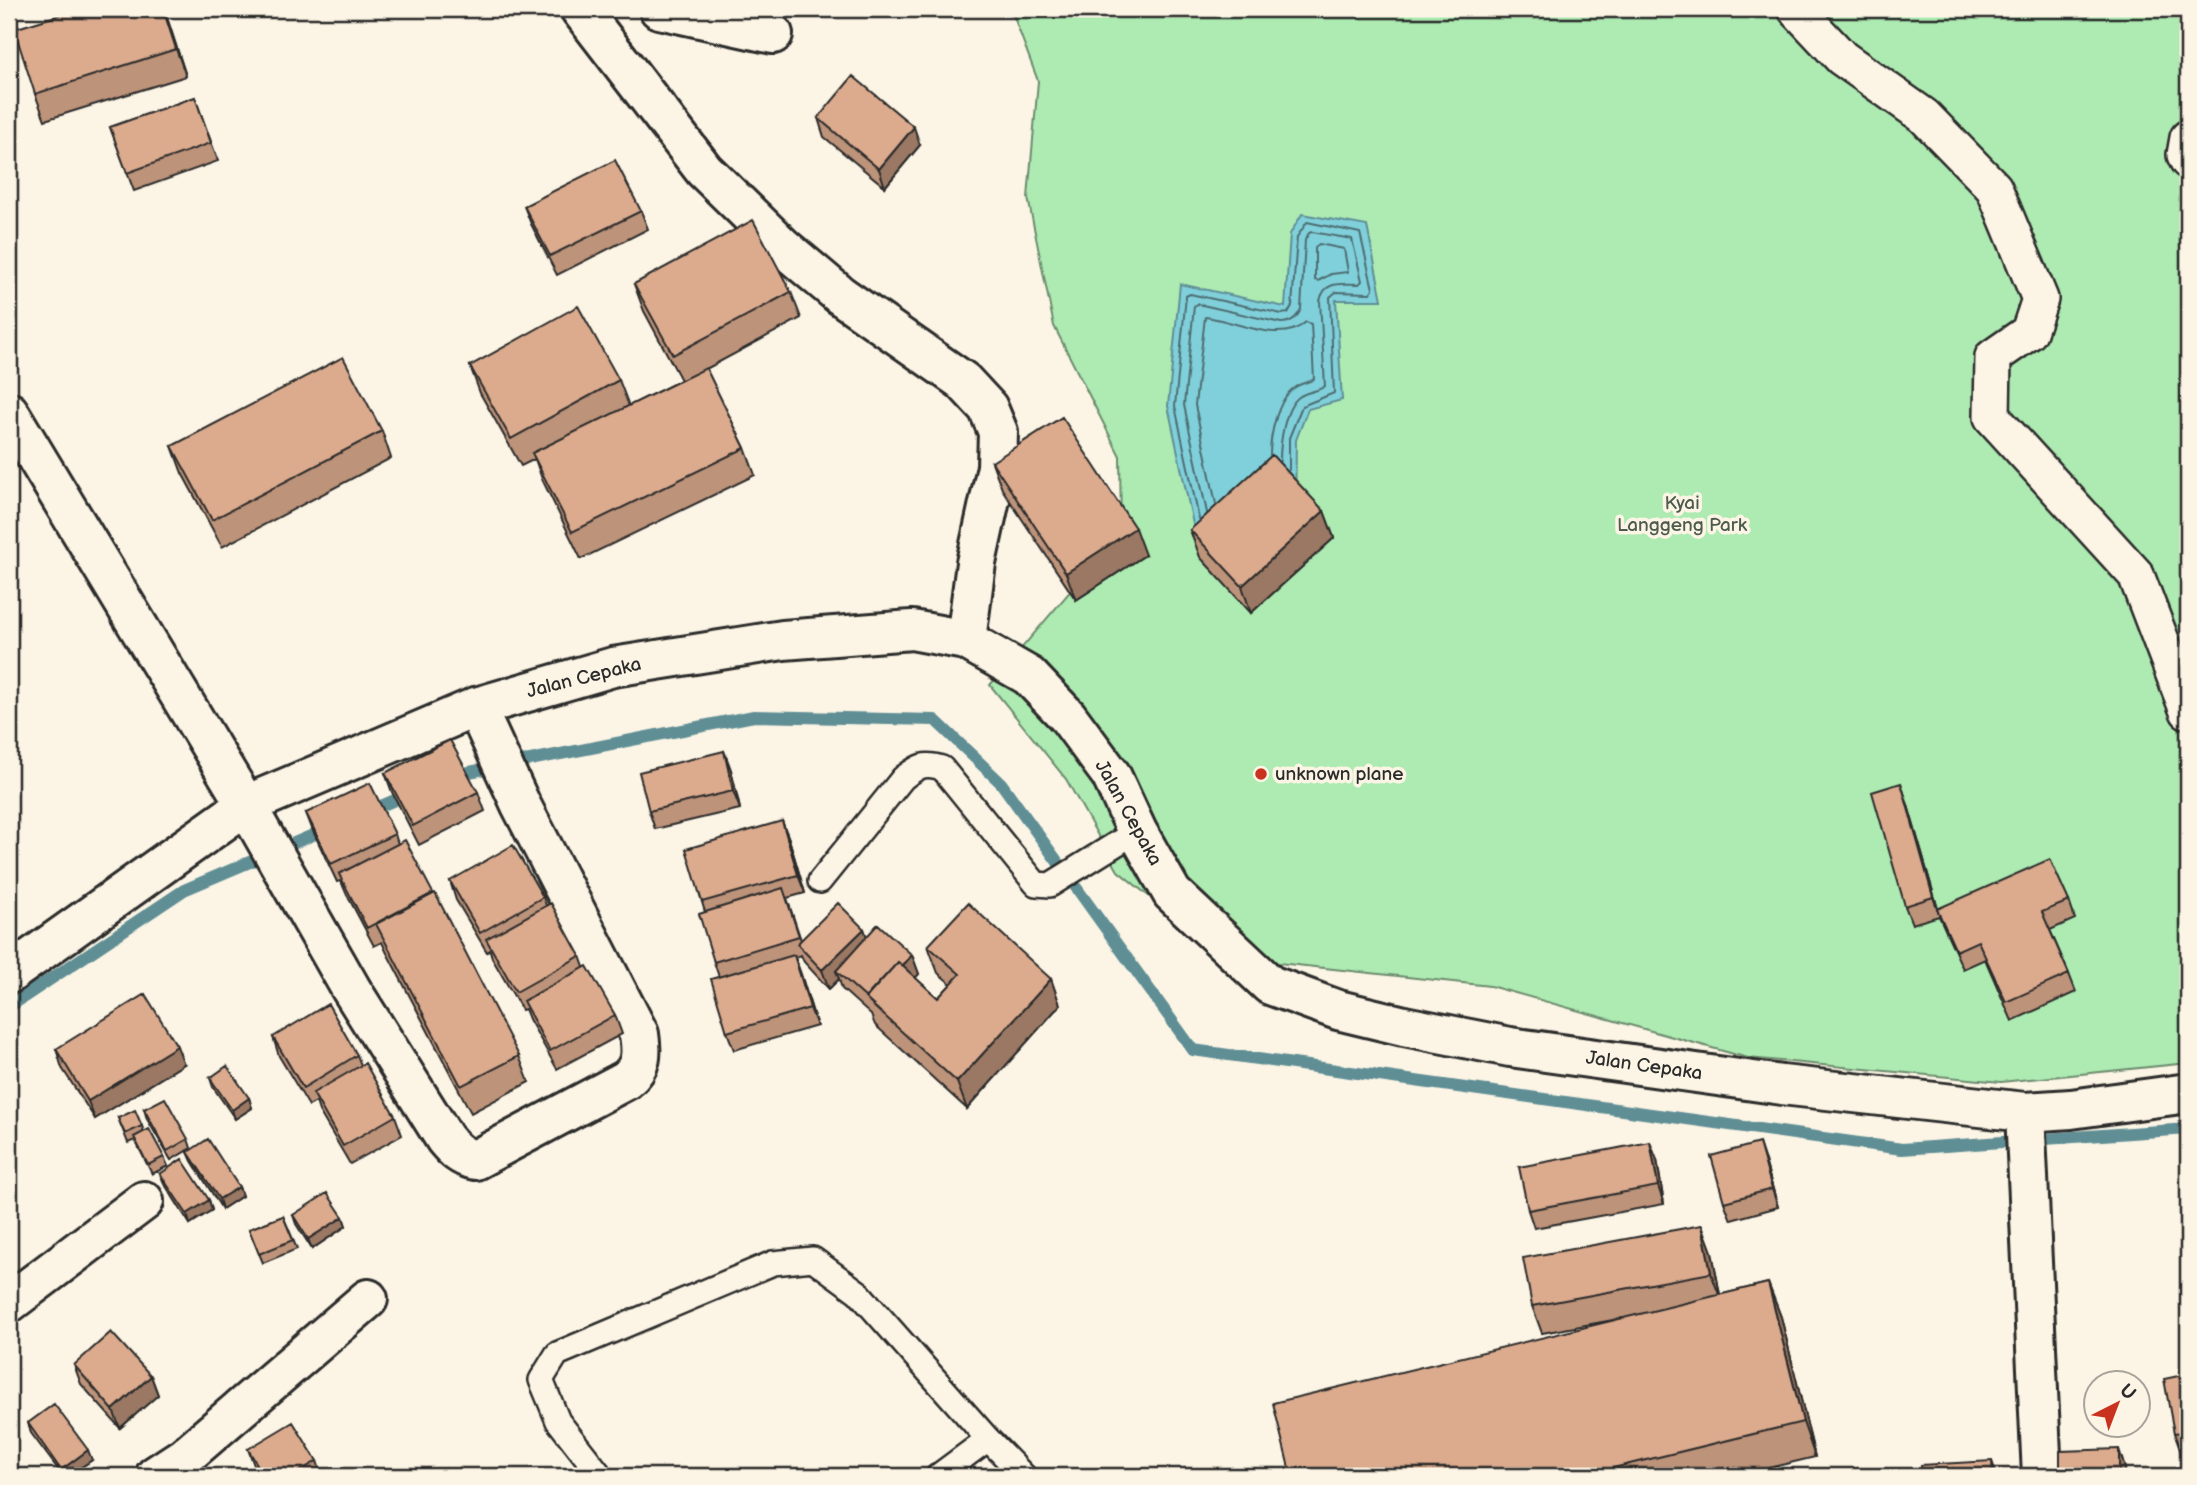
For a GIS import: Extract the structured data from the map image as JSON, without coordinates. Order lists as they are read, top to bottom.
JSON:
{
  "streets": {
    "street": ["Jalan Cepaka"]
  },
  "parks": ["Kyai Langgeng Park"],
  "places": ["unknown plane"],
  "north": "top right"
}
